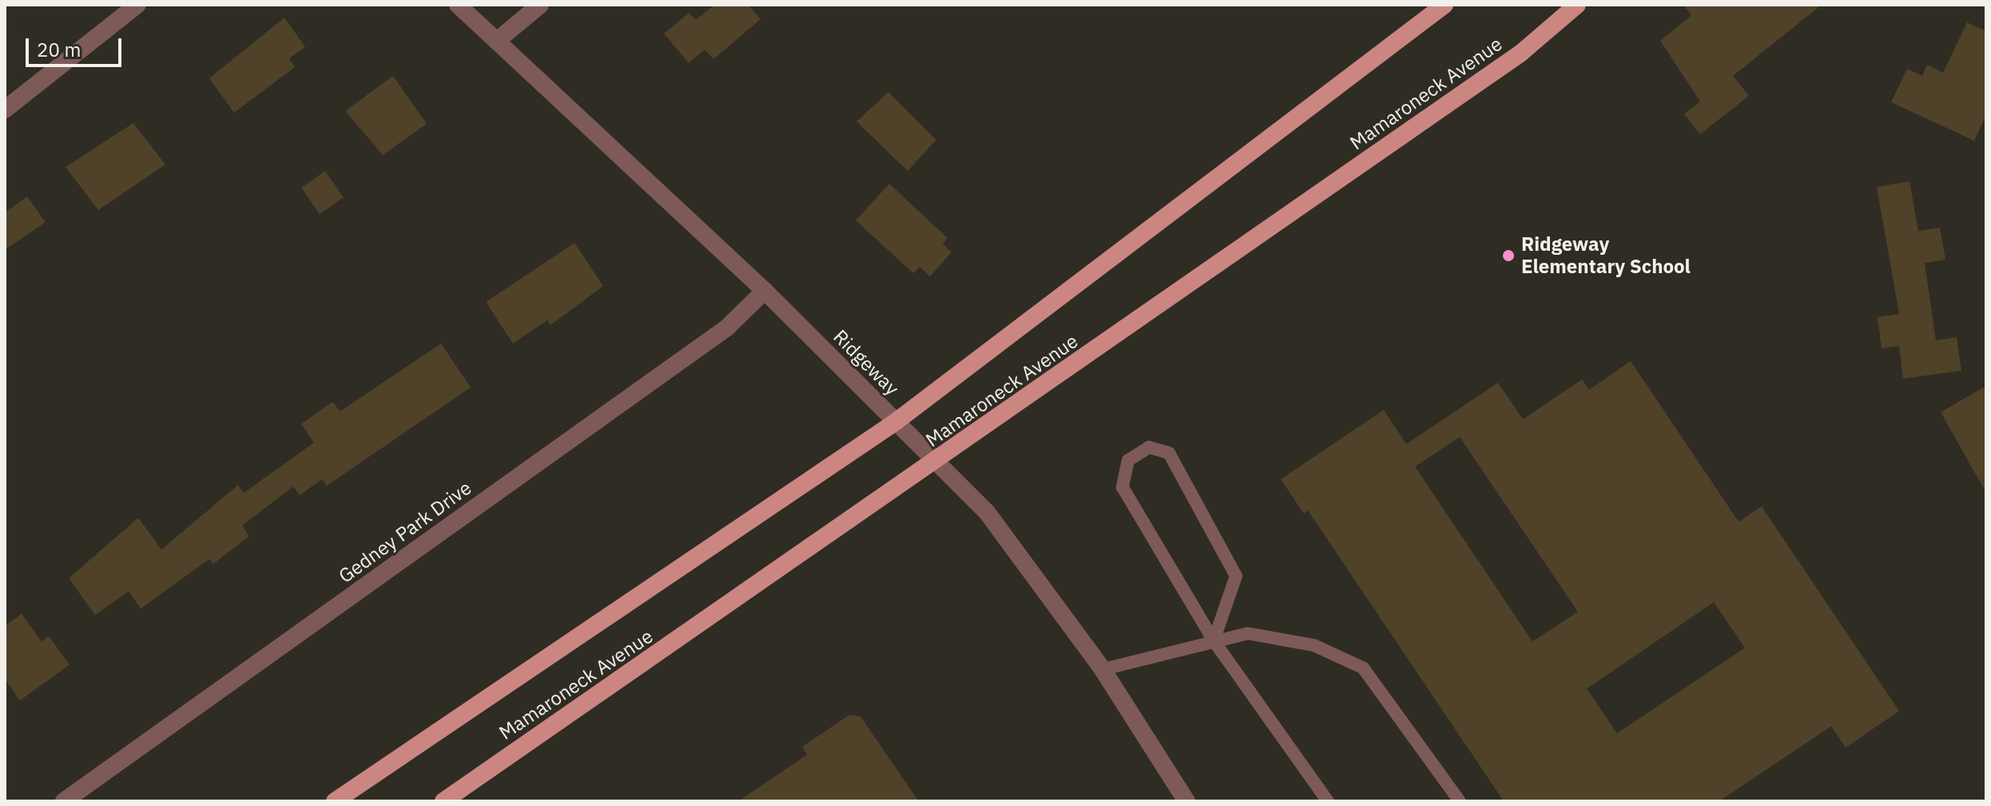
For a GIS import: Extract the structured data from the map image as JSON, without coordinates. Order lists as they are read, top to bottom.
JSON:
{
  "streets": {
    "main road": ["Mamaroneck Avenue"],
    "street": ["Ridgeway", "Gedney Park Drive"]
  },
  "crossings": [
    ["Mamaroneck Avenue", "Ridgeway"],
    ["Ridgeway", "Gedney Park Drive"]
  ],
  "places": ["Ridgeway Elementary School"],
  "scale_bar": "20 m"
}
